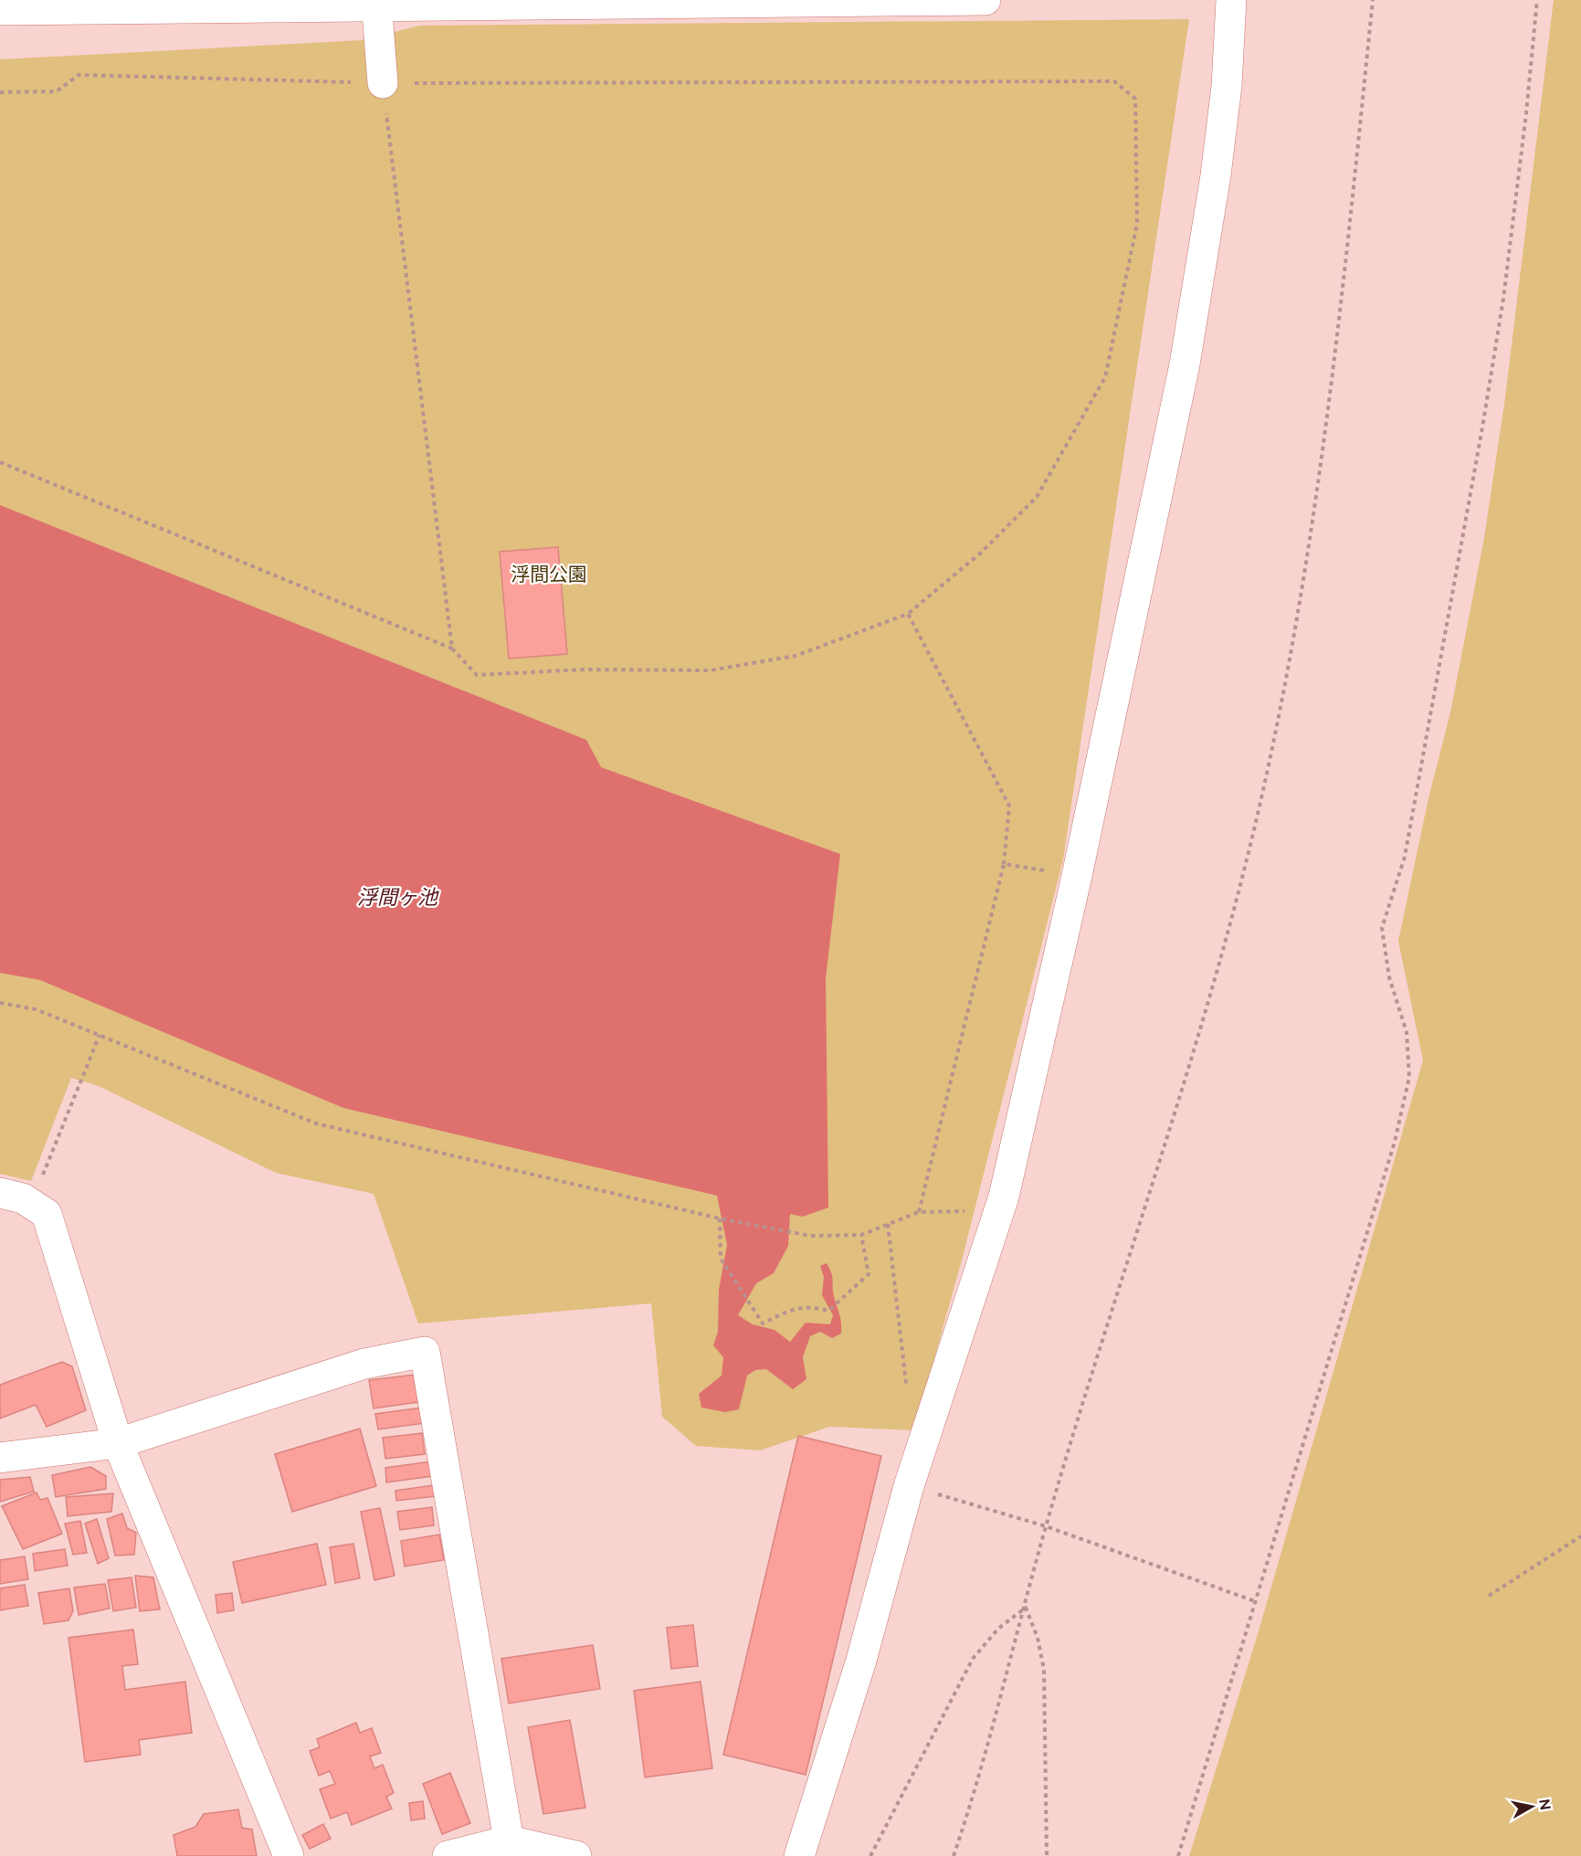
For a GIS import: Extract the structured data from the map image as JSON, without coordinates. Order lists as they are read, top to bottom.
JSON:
{
  "water": ["浮間ヶ池"],
  "parks": ["浮間公園"],
  "north": "right"
}
